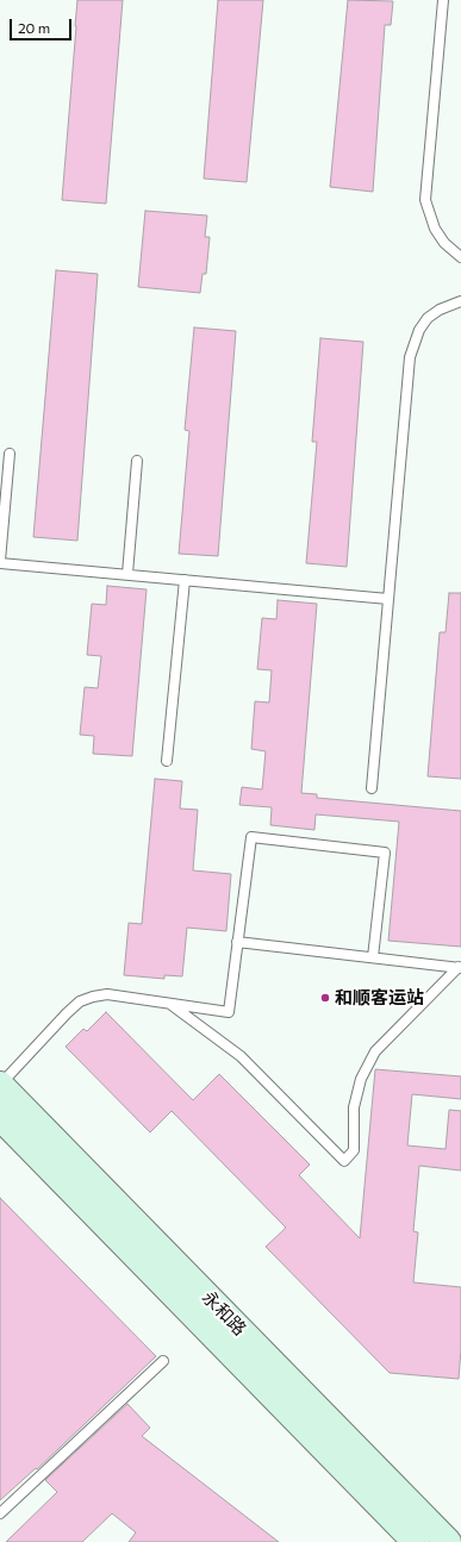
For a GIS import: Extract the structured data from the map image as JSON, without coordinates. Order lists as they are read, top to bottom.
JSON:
{
  "streets": {
    "main road": ["永和路"]
  },
  "places": ["和顺客运站"],
  "scale_bar": "20 m"
}
